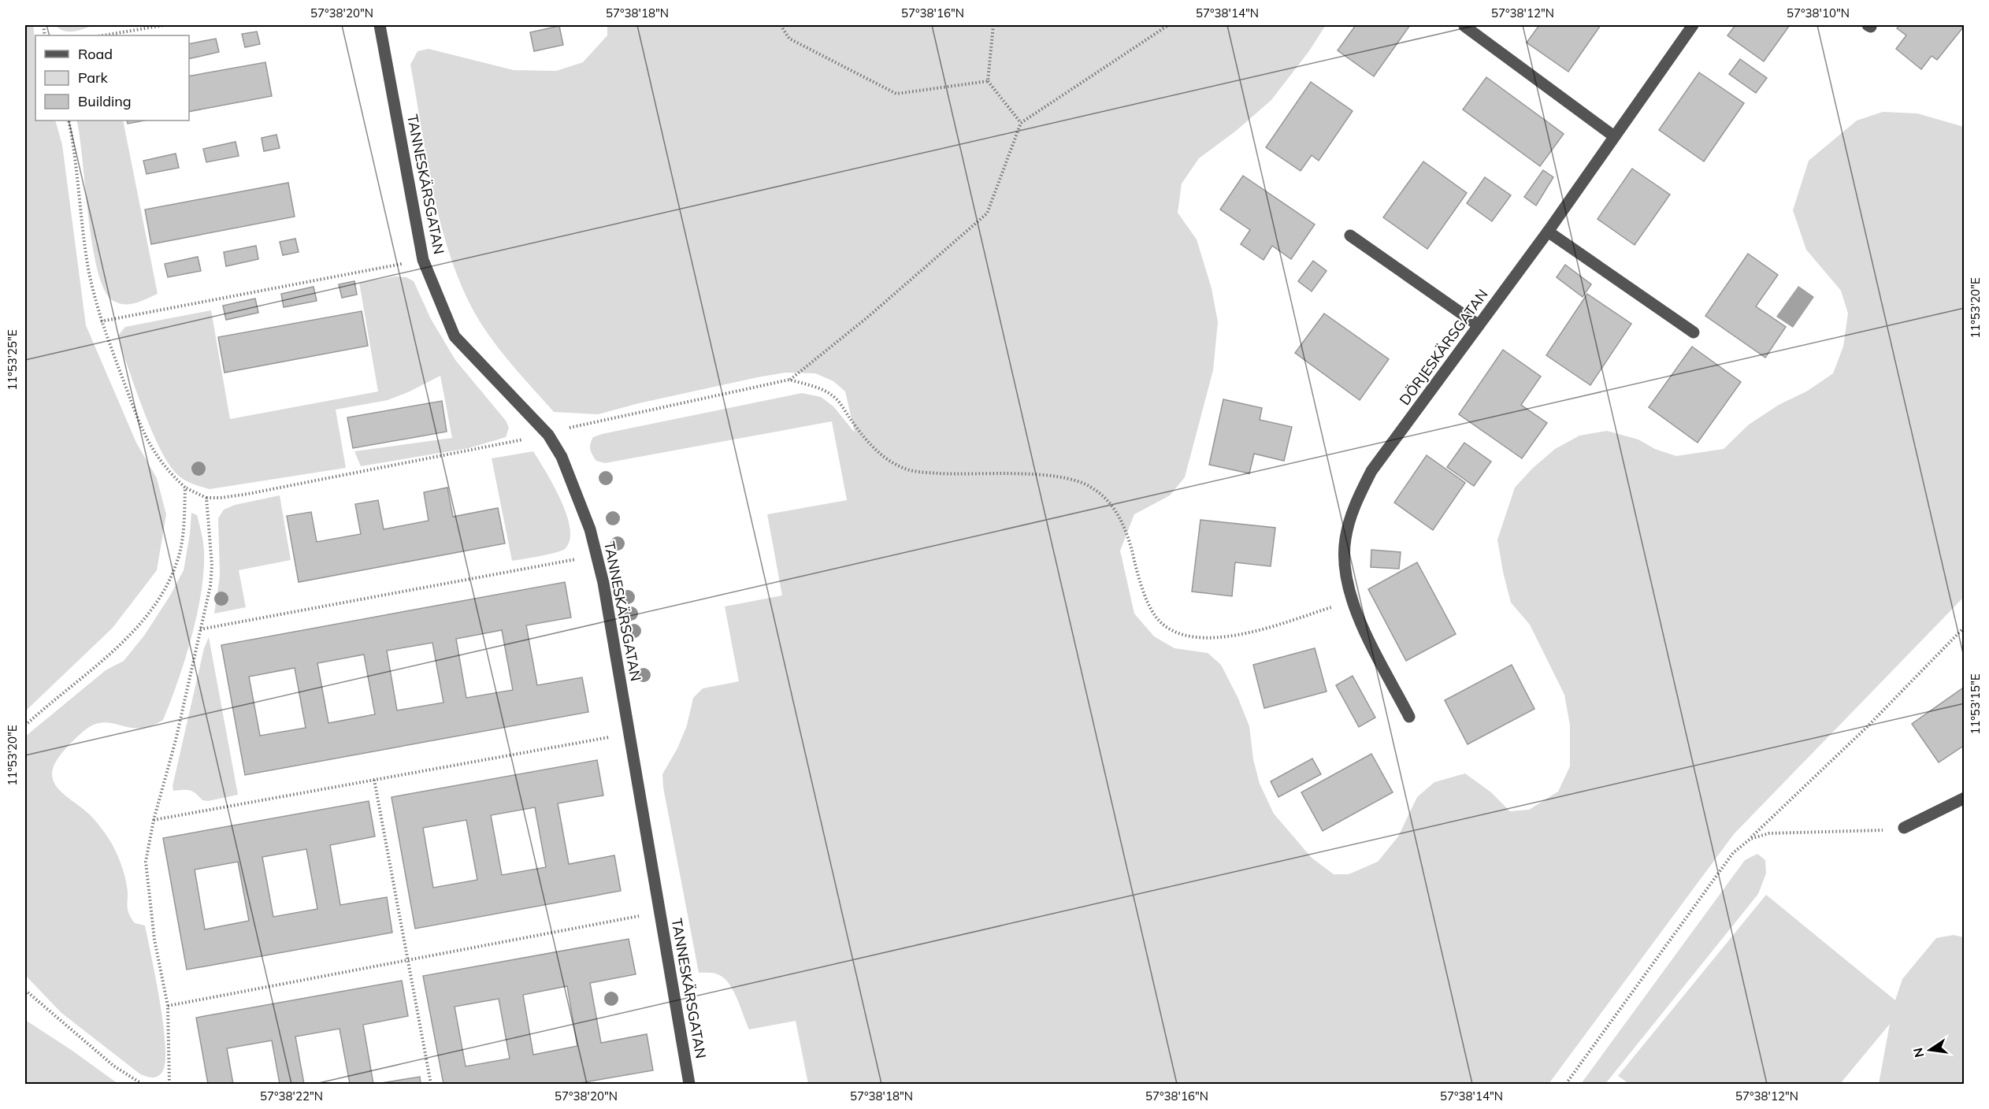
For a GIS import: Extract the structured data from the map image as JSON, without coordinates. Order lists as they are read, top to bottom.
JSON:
{
  "streets": {
    "street": ["TANNESKÄRSGATAN", "DÖRJESKÄRSGATAN"]
  },
  "legend": ["Road", "Park", "Building"],
  "north": "left",
  "coordinates": [
    "57°38'20\"N",
    "57°38'18\"N",
    "57°38'16\"N",
    "57°38'14\"N",
    "57°38'12\"N",
    "57°38'10\"N",
    "11°53'20\"E",
    "11°53'25\"E",
    "11°53'15\"E",
    "57°38'22\"N"
  ]
}
